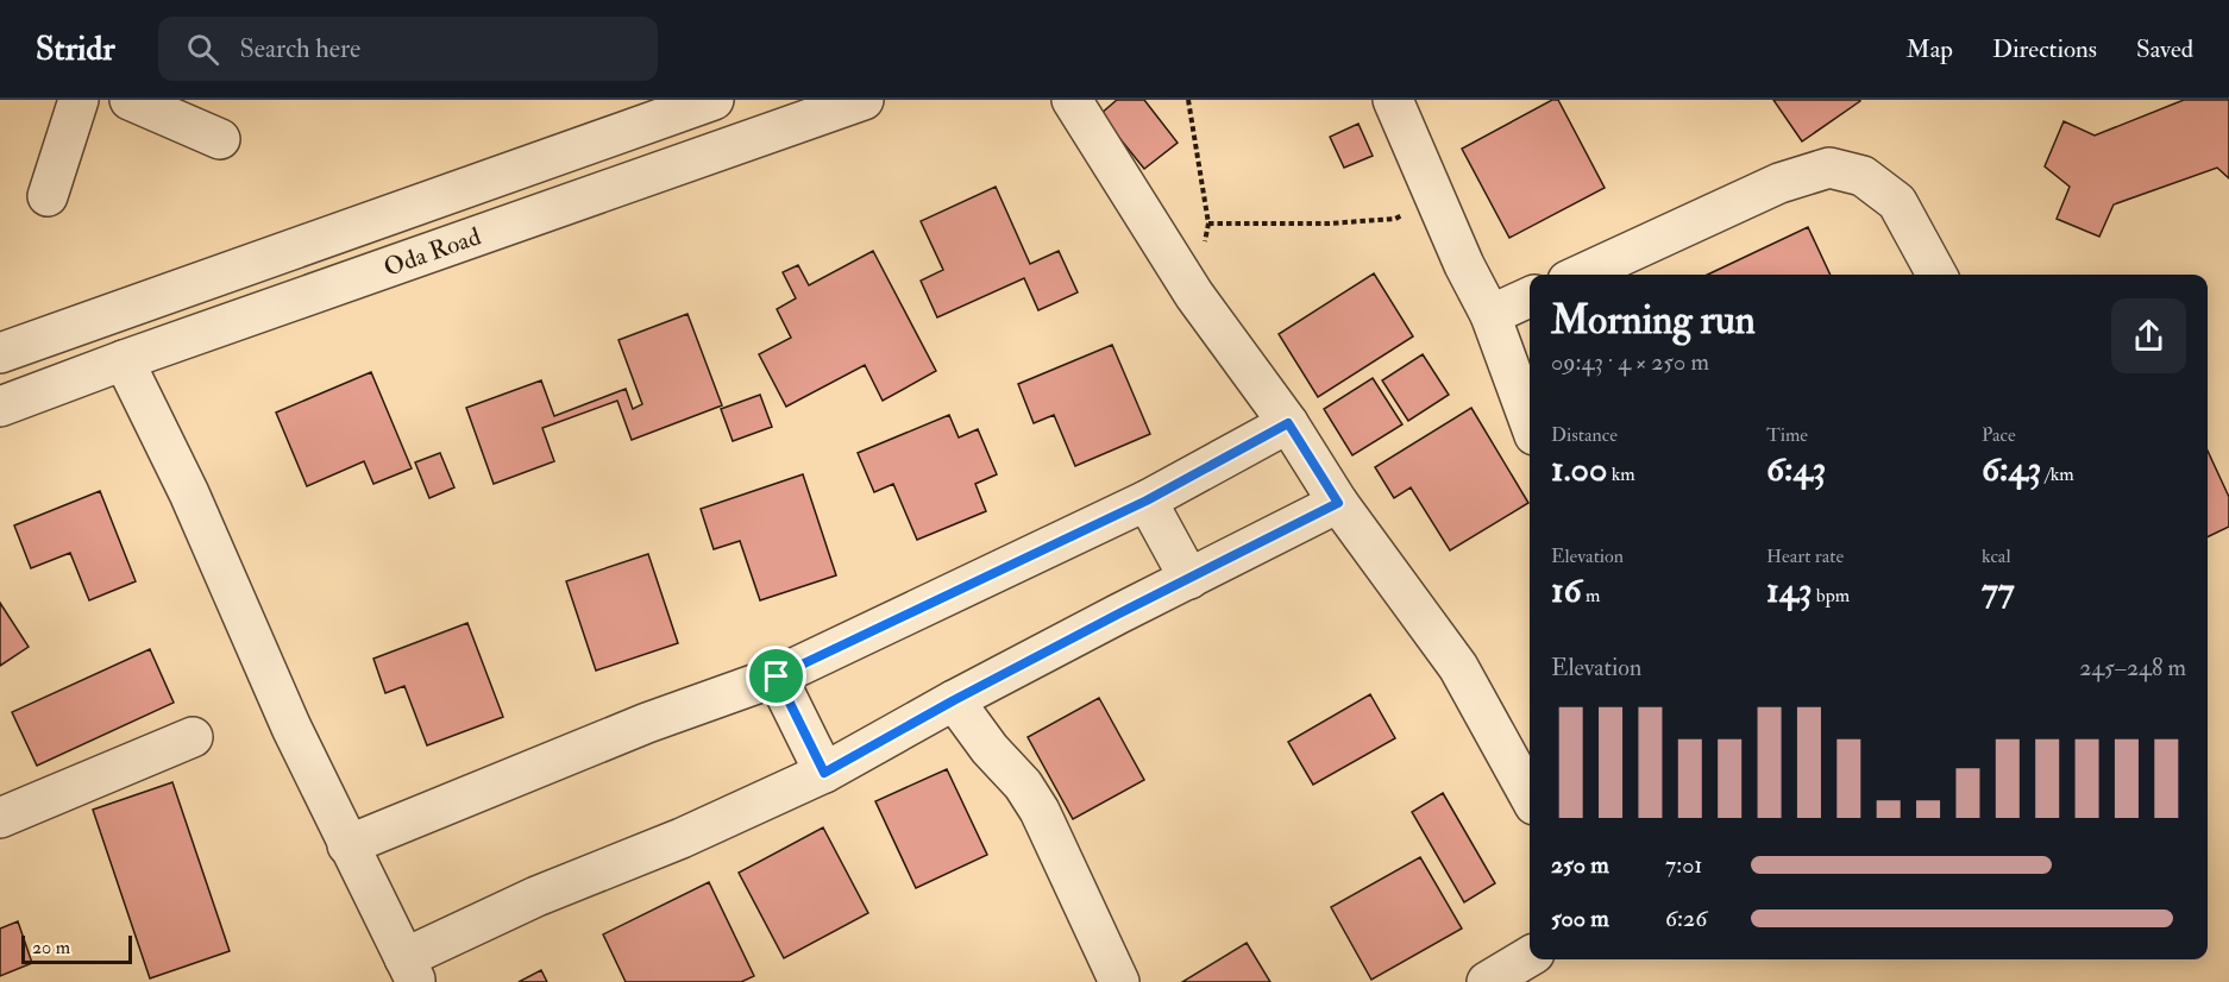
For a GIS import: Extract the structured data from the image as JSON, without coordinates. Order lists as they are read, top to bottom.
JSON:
{
  "streets": {
    "street": ["Oda Road"]
  },
  "scale_bar": "20 m",
  "page": {
    "header": "Stridr",
    "search": "Search here",
    "nav": ["Map", "Directions", "Saved"],
    "heading": ["Morning run", "09:43 · 4 × 250 m"],
    "stats": [
      ["Distance", "1.00 km"],
      ["Time", "6:43"],
      ["Pace", "6:43 /km"],
      ["Elevation", "16 m"],
      ["Heart rate", "143 bpm"],
      ["kcal", "77"]
    ],
    "chart": ["Elevation", "245–248 m"],
    "list": [
      {
        "name": "250 m",
        "note": "7:01"
      },
      {
        "name": "500 m",
        "note": "6:26"
      }
    ],
    "scale": "20 m"
  }
}
